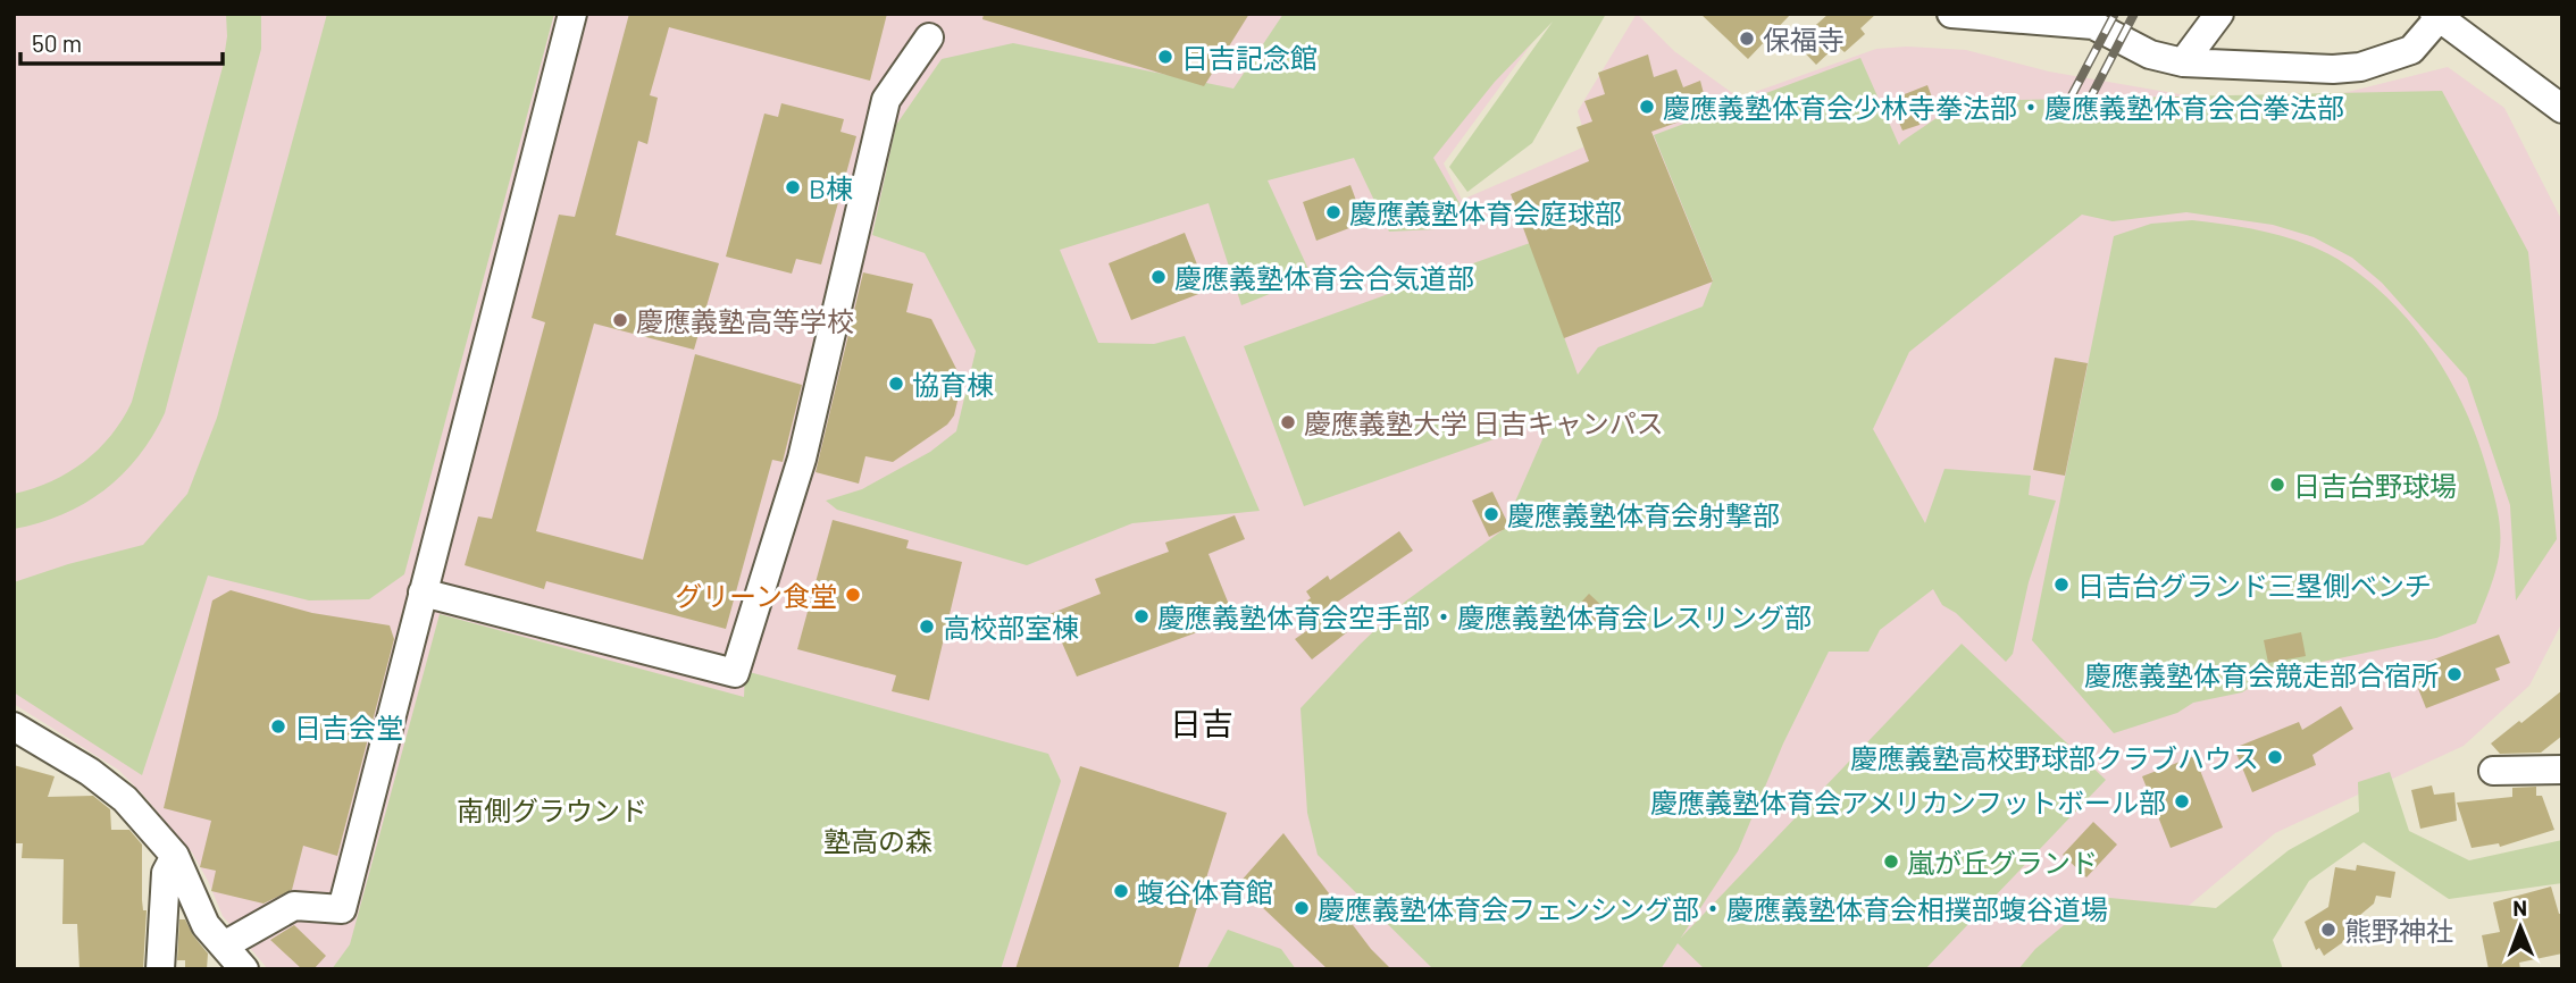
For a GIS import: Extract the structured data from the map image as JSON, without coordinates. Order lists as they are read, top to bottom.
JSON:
{
  "districts": ["日吉"],
  "parks": ["南側グラウンド", "塾高の森"],
  "places": [
    "保福寺",
    "日吉記念館",
    "慶應義塾体育会少林寺拳法部・慶應義塾体育会合拳法部",
    "B棟",
    "慶應義塾体育会庭球部",
    "慶應義塾体育会合気道部",
    "慶應義塾高等学校",
    "協育棟",
    "慶應義塾大学 日吉キャンパス",
    "日吉台野球場",
    "慶應義塾体育会射撃部",
    "日吉台グランド三塁側ベンチ",
    "グリーン食堂",
    "慶應義塾体育会空手部・慶應義塾体育会レスリング部",
    "高校部室棟",
    "慶應義塾体育会競走部合宿所",
    "日吉会堂",
    "慶應義塾高校野球部クラブハウス",
    "慶應義塾体育会アメリカンフットボール部",
    "嵐が丘グランド",
    "蝮谷体育館",
    "慶應義塾体育会フェンシング部・慶應義塾体育会相撲部蝮谷道場",
    "熊野神社"
  ],
  "scale_bar": "50 m",
  "north": "top"
}
